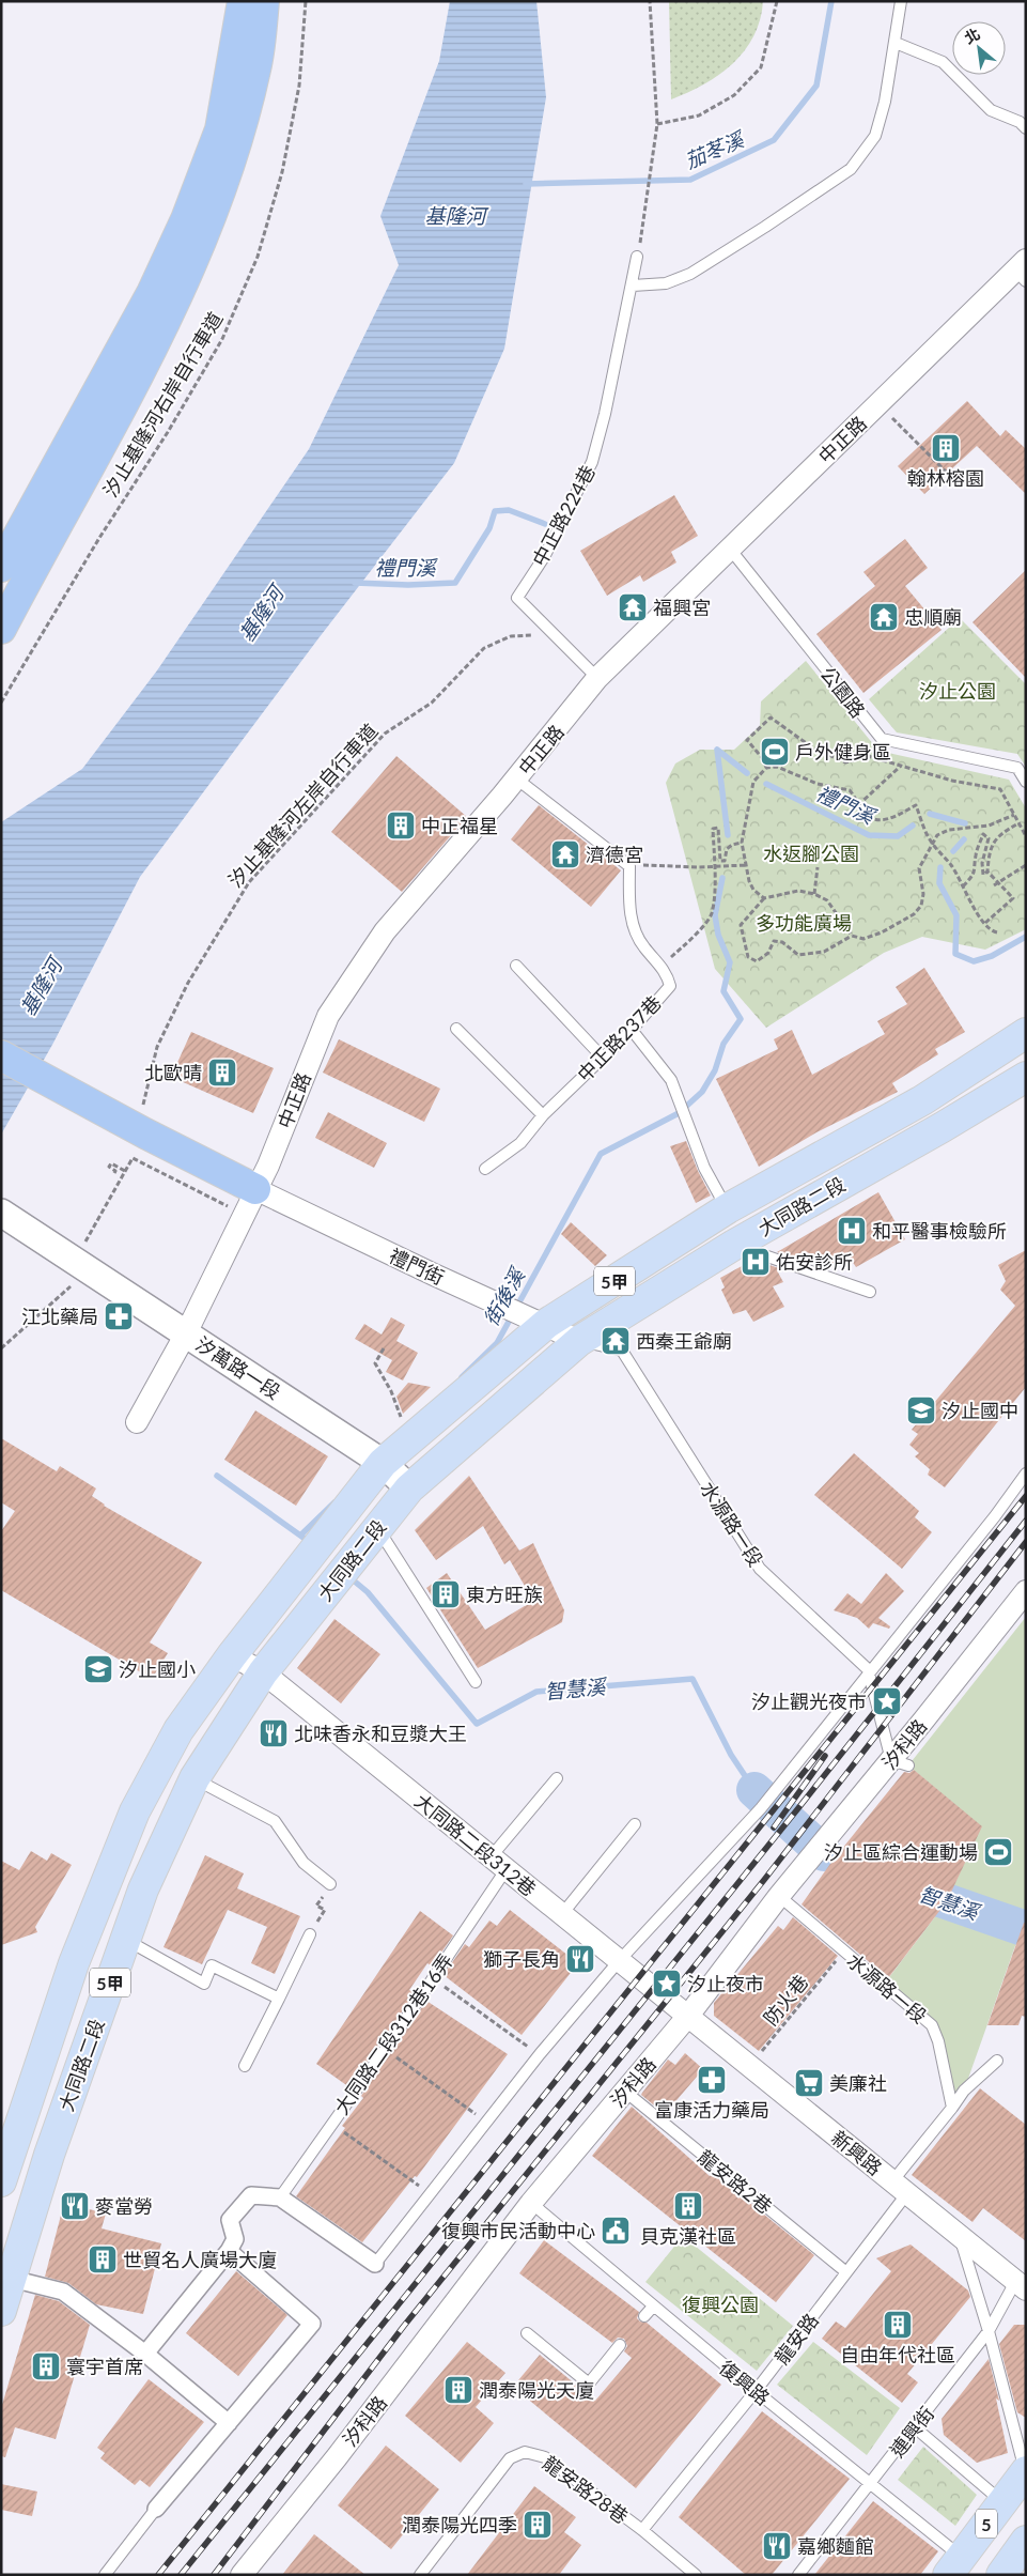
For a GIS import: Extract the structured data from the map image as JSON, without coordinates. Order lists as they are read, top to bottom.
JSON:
{
  "streets": {
    "main road": ["大同路二段", "5甲", "5"],
    "street": [
      "中正路",
      "禮門街",
      "汐萬路一段",
      "汐科路",
      "大同路二段312巷",
      "新興路"
    ],
    "lane": [
      "中正路224巷",
      "公園路",
      "中正路237巷",
      "水源路一段",
      "大同路二段312巷16弄",
      "龍安路2巷",
      "龍安路",
      "復興路",
      "連興街",
      "龍安路28巷"
    ],
    "path": ["汐止基隆河右岸自行車道", "汐止基隆河左岸自行車道", "防火巷"]
  },
  "crossings": [
    ["中正路", "中正路224巷"],
    ["中正路", "公園路"],
    ["中正路", "禮門街"],
    ["中正路", "汐萬路一段"],
    ["中正路224巷", "汐止基隆河左岸自行車道"],
    ["大同路二段", "禮門街"],
    ["大同路二段", "汐萬路一段"],
    ["大同路二段", "水源路一段"],
    ["大同路二段", "大同路二段312巷"],
    ["禮門街", "水源路一段"],
    ["水源路一段", "汐科路"],
    ["水源路一段", "防火巷"],
    ["汐科路", "大同路二段312巷"],
    ["汐科路", "新興路"],
    ["汐科路", "龍安路2巷"],
    ["汐科路", "復興路"],
    ["大同路二段312巷", "大同路二段312巷16弄"],
    ["大同路二段312巷", "新興路"],
    ["防火巷", "新興路"],
    ["新興路", "龍安路"],
    ["新興路", "連興街"],
    ["龍安路2巷", "龍安路"],
    ["龍安路", "復興路"],
    ["龍安路", "龍安路28巷"],
    ["復興路", "連興街"],
    ["復興路", "5"]
  ],
  "water": [
    "茄苳溪",
    "基隆河",
    "禮門溪",
    "街後溪",
    "智慧溪"
  ],
  "parks": [
    "汐止公園",
    "水返腳公園",
    "多功能廣場",
    "復興公園"
  ],
  "places": {
    "building": [
      "翰林榕園",
      "中正福星",
      "北歐晴",
      "東方旺族",
      "貝克漢社區",
      "世貿名人廣場大廈",
      "自由年代社區",
      "寰宇首席",
      "潤泰陽光天廈",
      "潤泰陽光四季"
    ],
    "temple": [
      "福興宮",
      "忠順廟",
      "濟德宮",
      "西秦王爺廟"
    ],
    "sports": ["戶外健身區", "汐止區綜合運動場"],
    "hospital": ["和平醫事檢驗所", "佑安診所"],
    "pharmacy": ["江北藥局", "富康活力藥局"],
    "school or university": ["汐止國中", "汐止國小"],
    "place": ["汐止觀光夜市", "汐止夜市"],
    "restaurant": [
      "北味香永和豆漿大王",
      "獅子長角",
      "麥當勞",
      "嘉鄉麵館"
    ],
    "supermarket": ["美廉社"],
    "public building": ["復興市民活動中心"]
  },
  "north": "top left"
}
